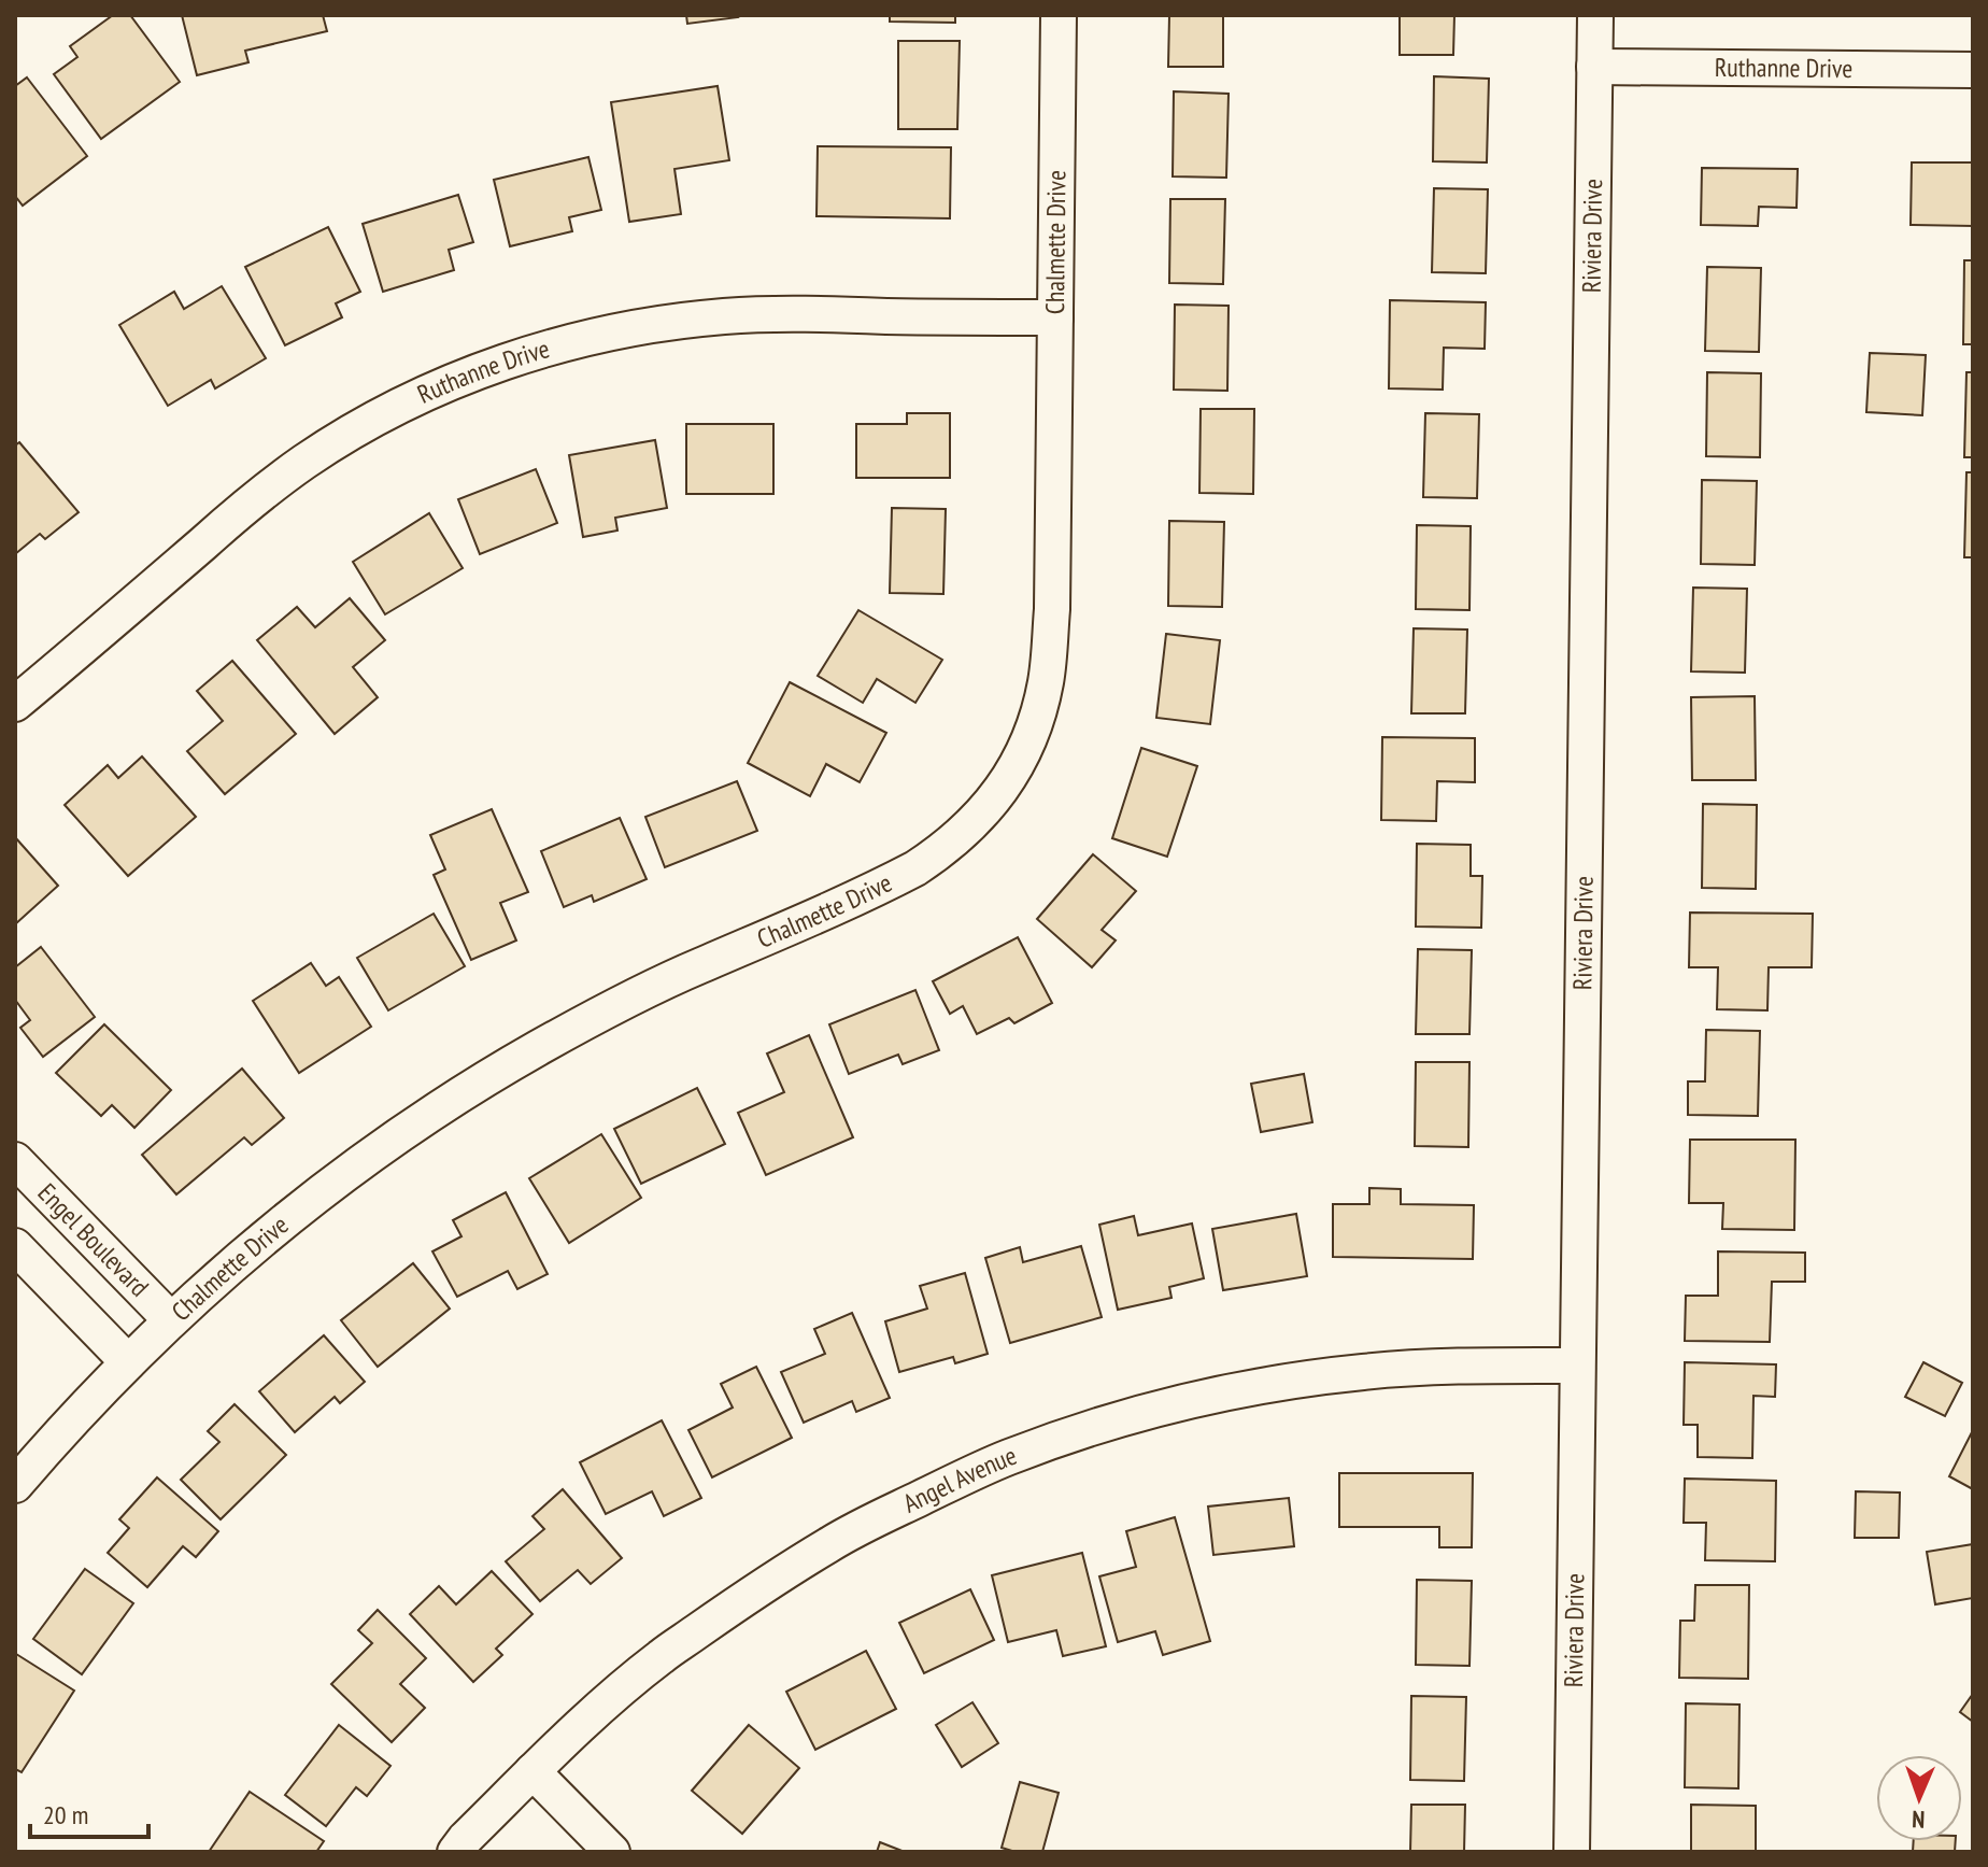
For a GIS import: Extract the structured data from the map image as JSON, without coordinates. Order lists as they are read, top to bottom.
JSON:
{
  "streets": {
    "street": [
      "Ruthanne Drive",
      "Riviera Drive",
      "Chalmette Drive",
      "Engel Boulevard",
      "Angel Avenue"
    ]
  },
  "crossings": [
    ["Ruthanne Drive", "Riviera Drive"],
    ["Ruthanne Drive", "Chalmette Drive"],
    ["Riviera Drive", "Angel Avenue"],
    ["Chalmette Drive", "Engel Boulevard"]
  ],
  "scale_bar": "20 m",
  "north": "bottom"
}
